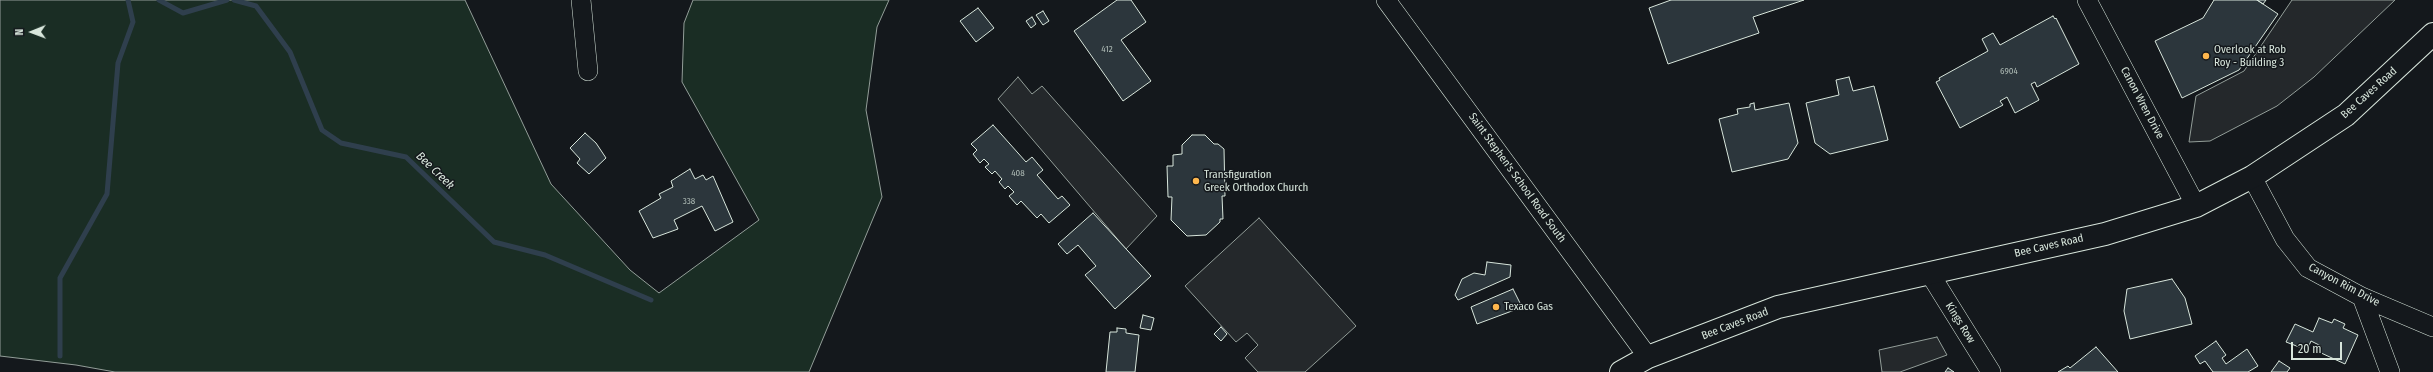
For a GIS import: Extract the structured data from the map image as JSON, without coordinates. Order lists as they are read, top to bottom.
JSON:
{
  "streets": {
    "main road": ["Bee Caves Road"],
    "street": [
      "Canon Wren Drive",
      "Saint Stephen's School Road South",
      "Canyon Rim Drive",
      "Kings Row"
    ]
  },
  "crossings": [
    ["Bee Caves Road", "Canon Wren Drive"],
    ["Bee Caves Road", "Saint Stephen's School Road South"],
    ["Bee Caves Road", "Canyon Rim Drive"],
    ["Bee Caves Road", "Kings Row"]
  ],
  "water": ["Bee Creek"],
  "places": ["Overlook at Rob Roy - Building 3", "Transfiguration Greek Orthodox Church", "Texaco Gas"],
  "house_numbers": [
    "412",
    "6904",
    "408",
    "338"
  ],
  "scale_bar": "20 m",
  "north": "left"
}
